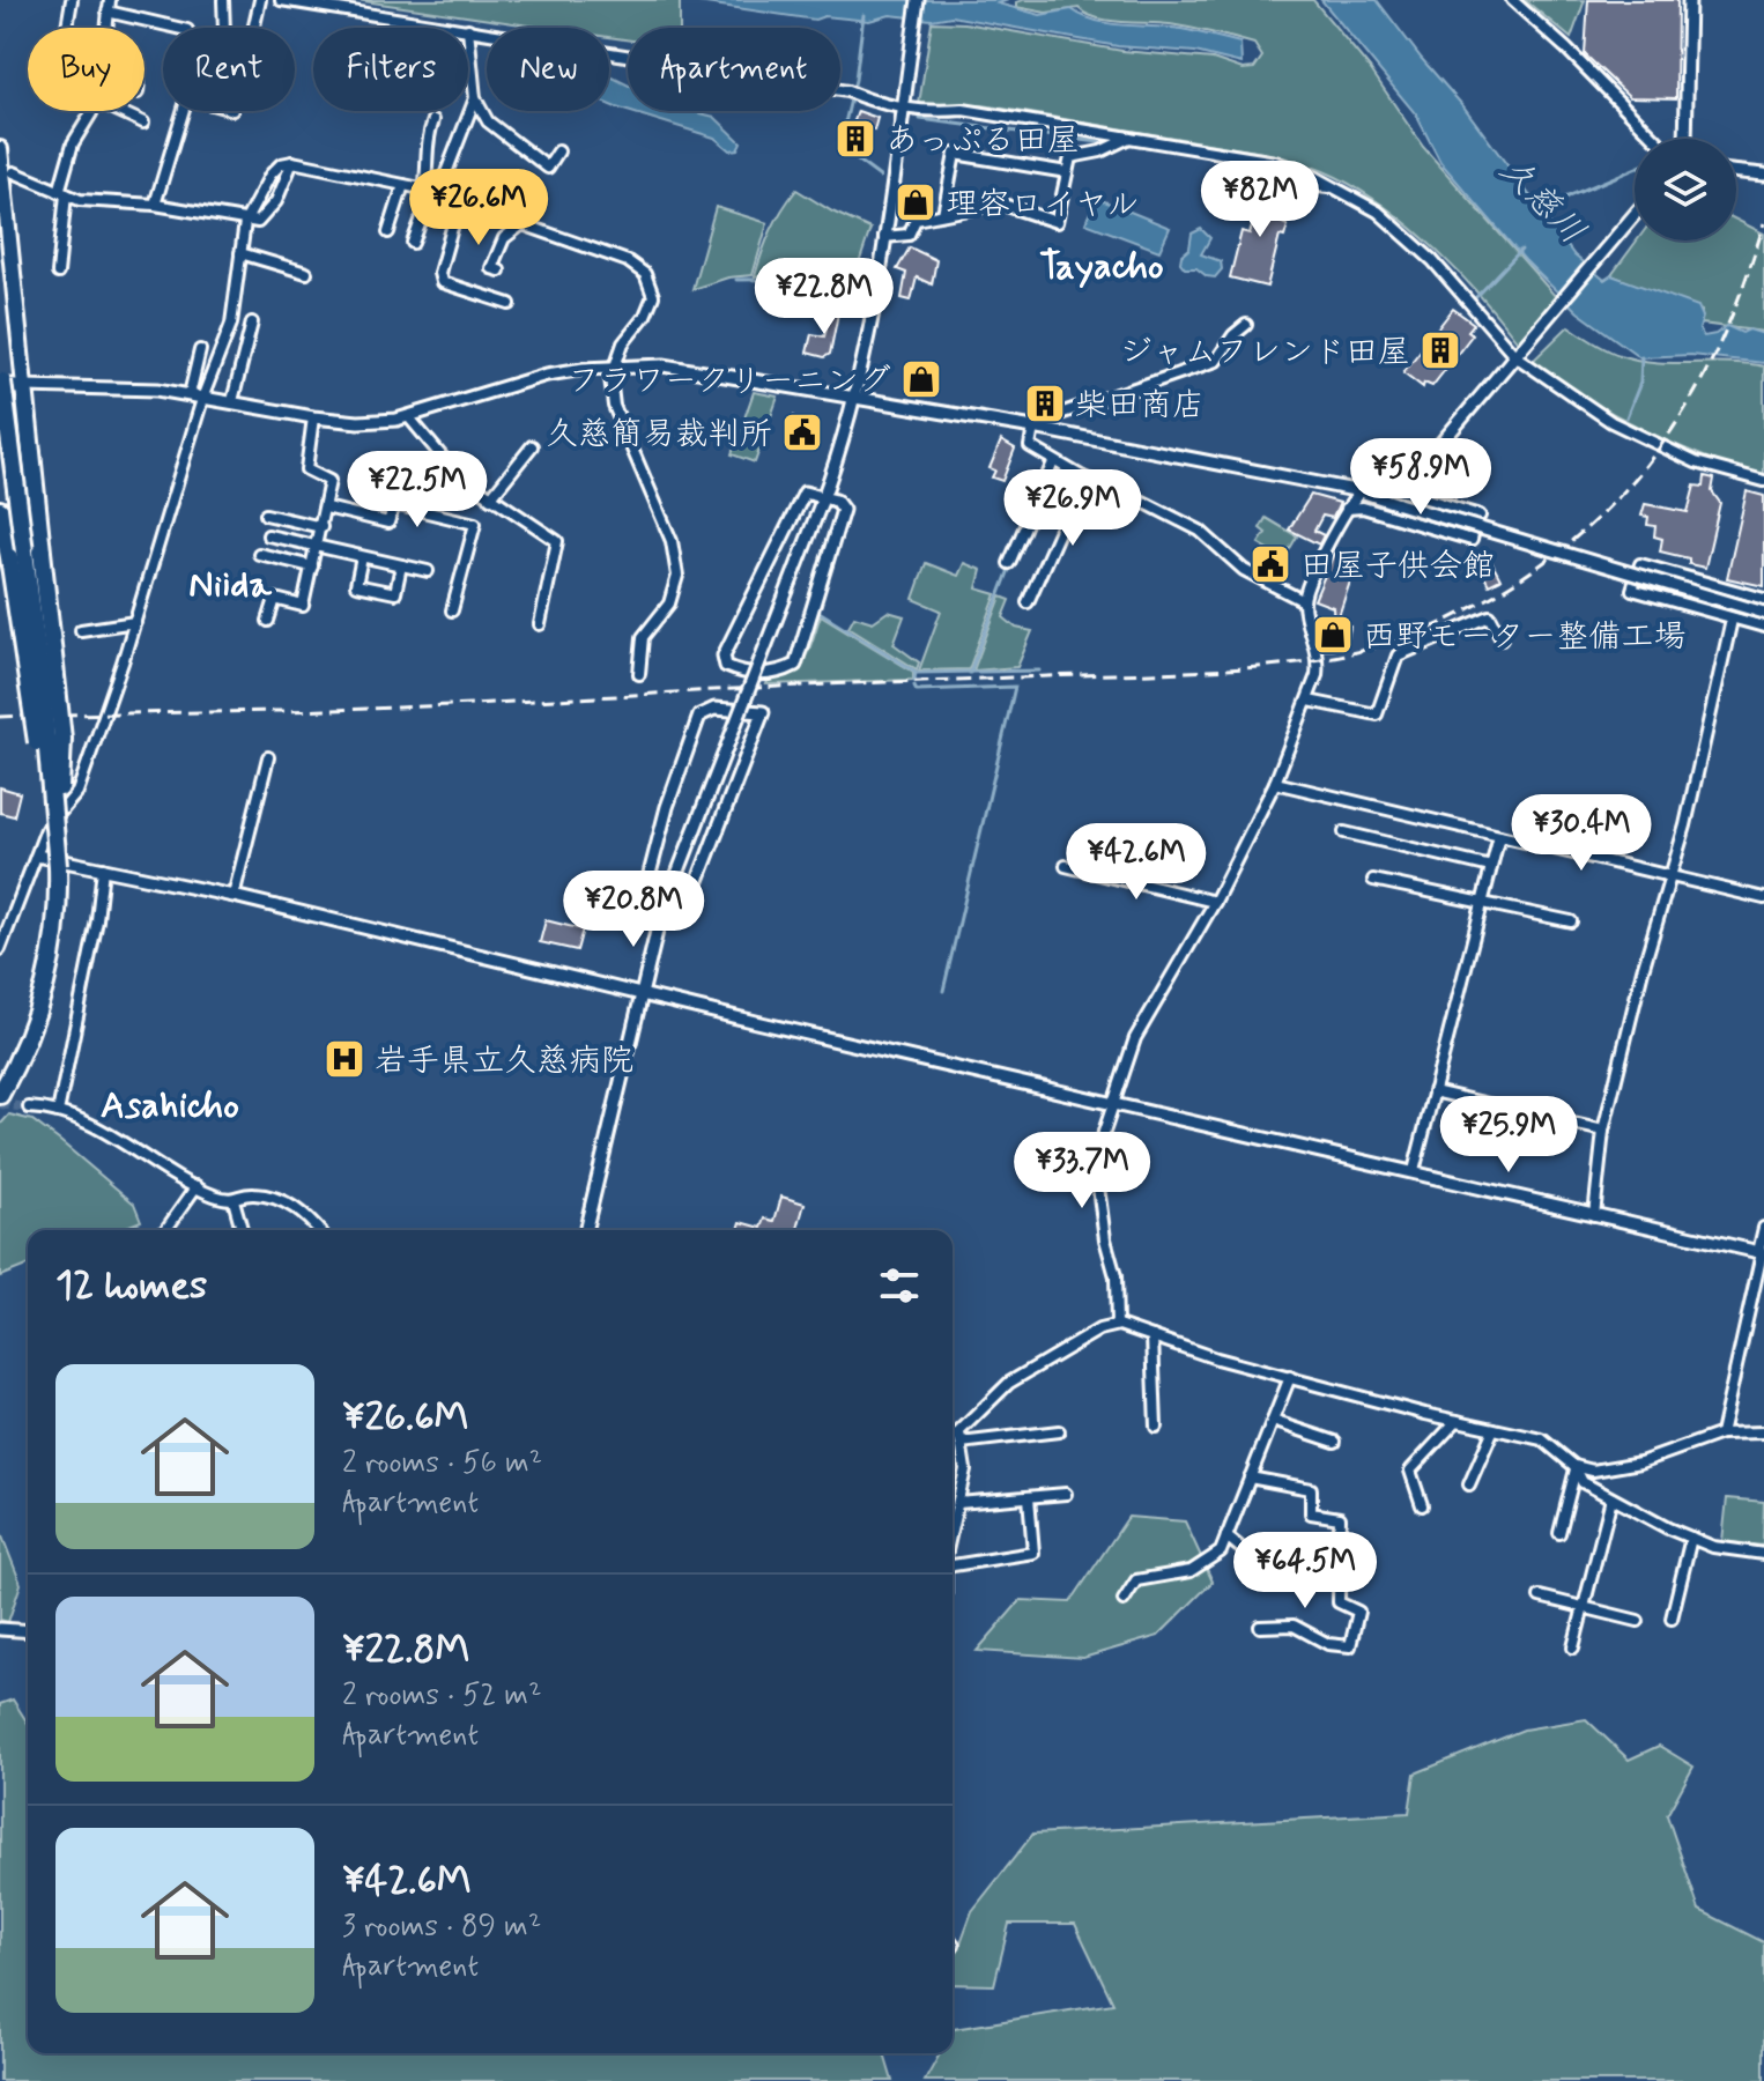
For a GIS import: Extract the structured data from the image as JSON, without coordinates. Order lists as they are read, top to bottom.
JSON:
{
  "districts": ["Tayacho", "Niida", "Asahicho"],
  "water": ["久慈川"],
  "places": {
    "building": ["あっぷる田屋", "ジャムフレンド田屋", "柴田商店"],
    "shop": ["理容ロイヤル", "フラワークリーニング", "西野モーター整備工場"],
    "public building": ["久慈簡易裁判所", "田屋子供会館"],
    "hospital": ["岩手県立久慈病院"]
  },
  "page": {
    "chip": [
      "Buy",
      "Rent",
      "Filters",
      "New",
      "Apartment"
    ],
    "price": [
      "¥82M",
      "¥26.6M",
      "¥22.8M",
      "¥58.9M",
      "¥22.5M",
      "¥26.9M",
      "¥30.4M",
      "¥42.6M",
      "¥20.8M",
      "¥25.9M",
      "¥33.7M",
      "¥64.5M"
    ],
    "heading": "12 homes",
    "list": [
      {
        "name": "¥26.6M",
        "note": "2 rooms · 56 m² · Apartment"
      },
      {
        "name": "¥22.8M",
        "note": "2 rooms · 52 m² · Apartment"
      },
      {
        "name": "¥42.6M",
        "note": "3 rooms · 89 m² · Apartment"
      }
    ]
  }
}
